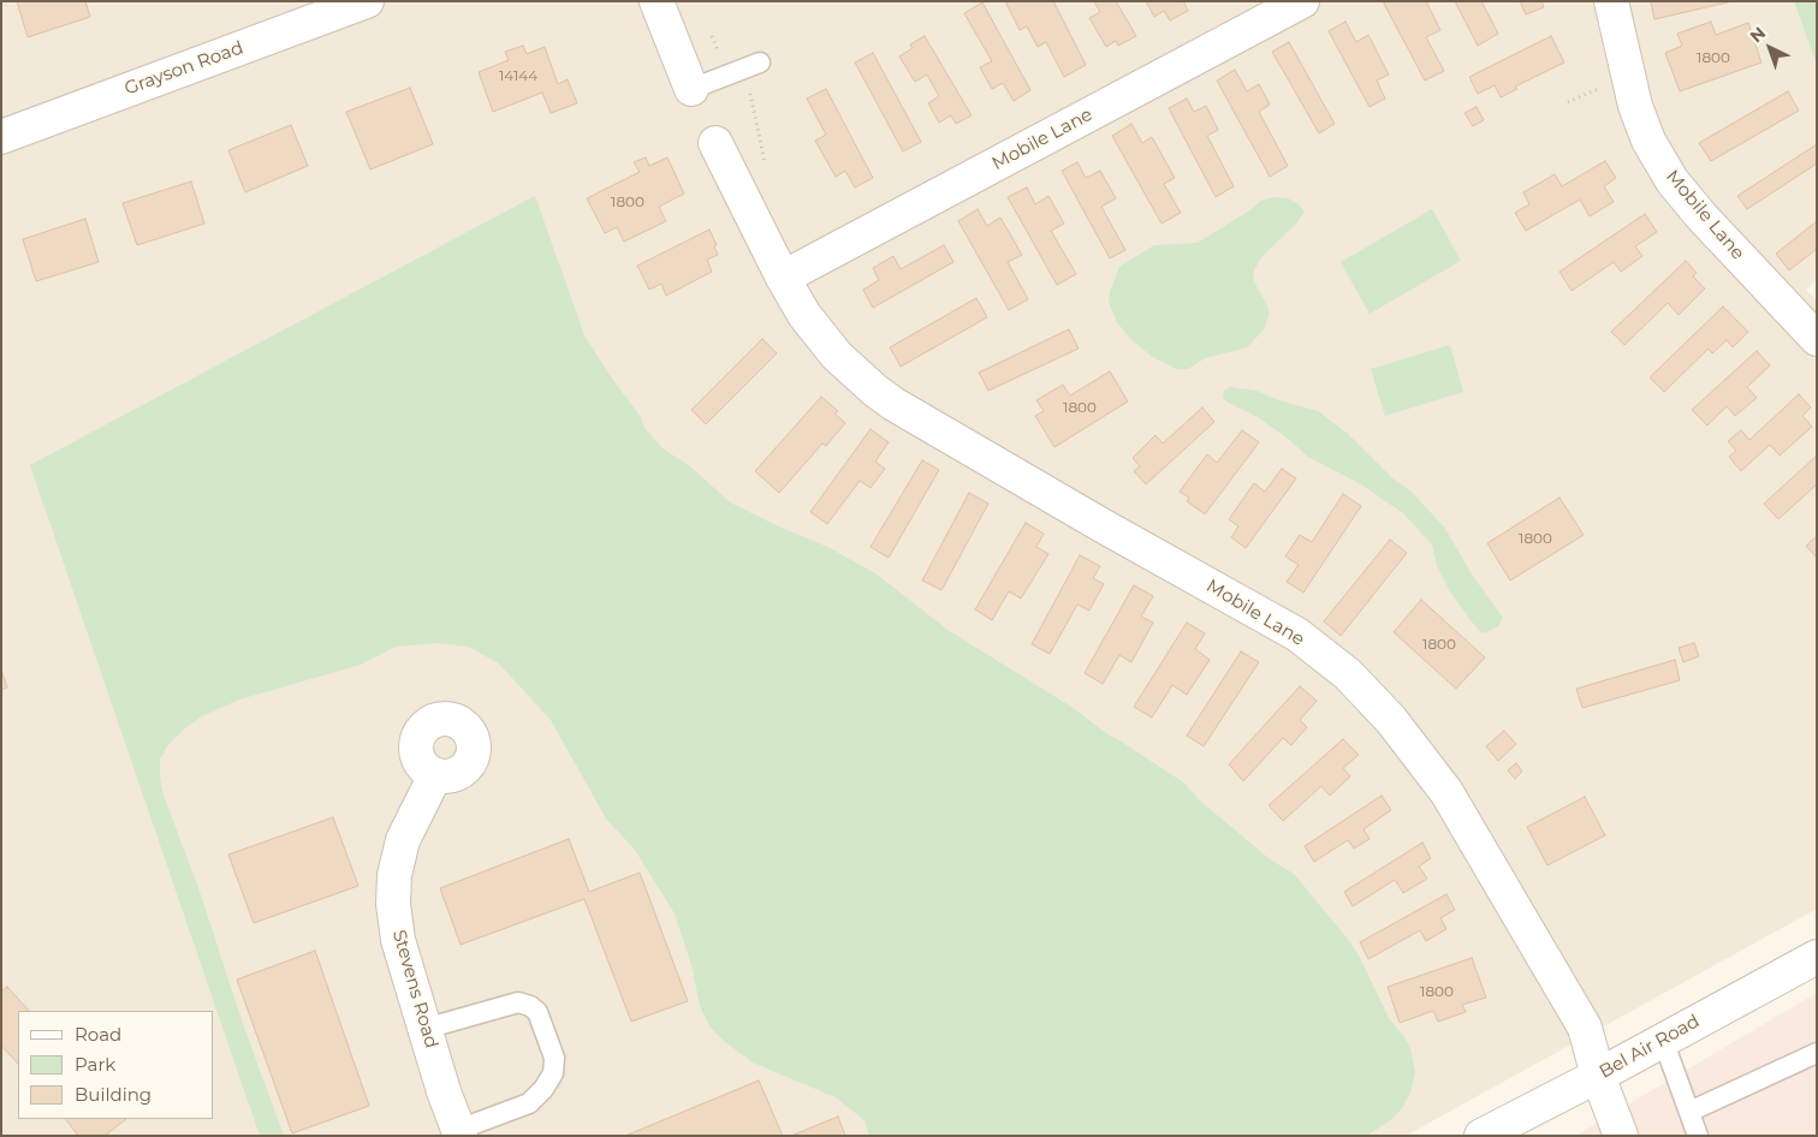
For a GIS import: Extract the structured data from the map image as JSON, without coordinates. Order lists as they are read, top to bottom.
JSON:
{
  "streets": {
    "street": [
      "Grayson Road",
      "Mobile Lane",
      "Stevens Road",
      "Bel Air Road"
    ]
  },
  "crossings": [
    ["Mobile Lane", "Bel Air Road"]
  ],
  "house_numbers": [
    "1800",
    "14144",
    "1800",
    "1800",
    "1800",
    "1800",
    "1800"
  ],
  "legend": ["Road", "Park", "Building"],
  "north": "top left"
}
